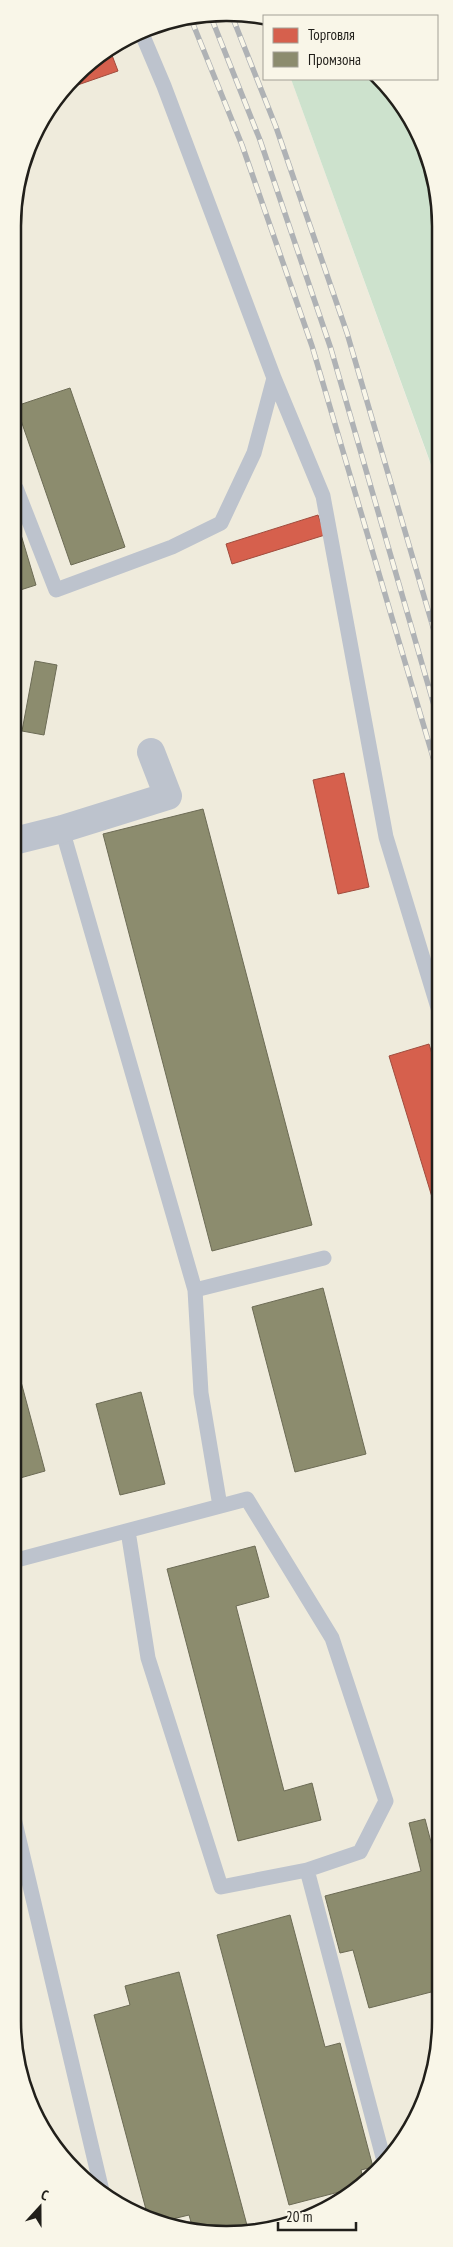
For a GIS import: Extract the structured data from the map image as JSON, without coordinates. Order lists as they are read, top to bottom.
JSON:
{
  "legend": ["Торговля", "Промзона"],
  "scale_bar": "20 m",
  "north": "top"
}
